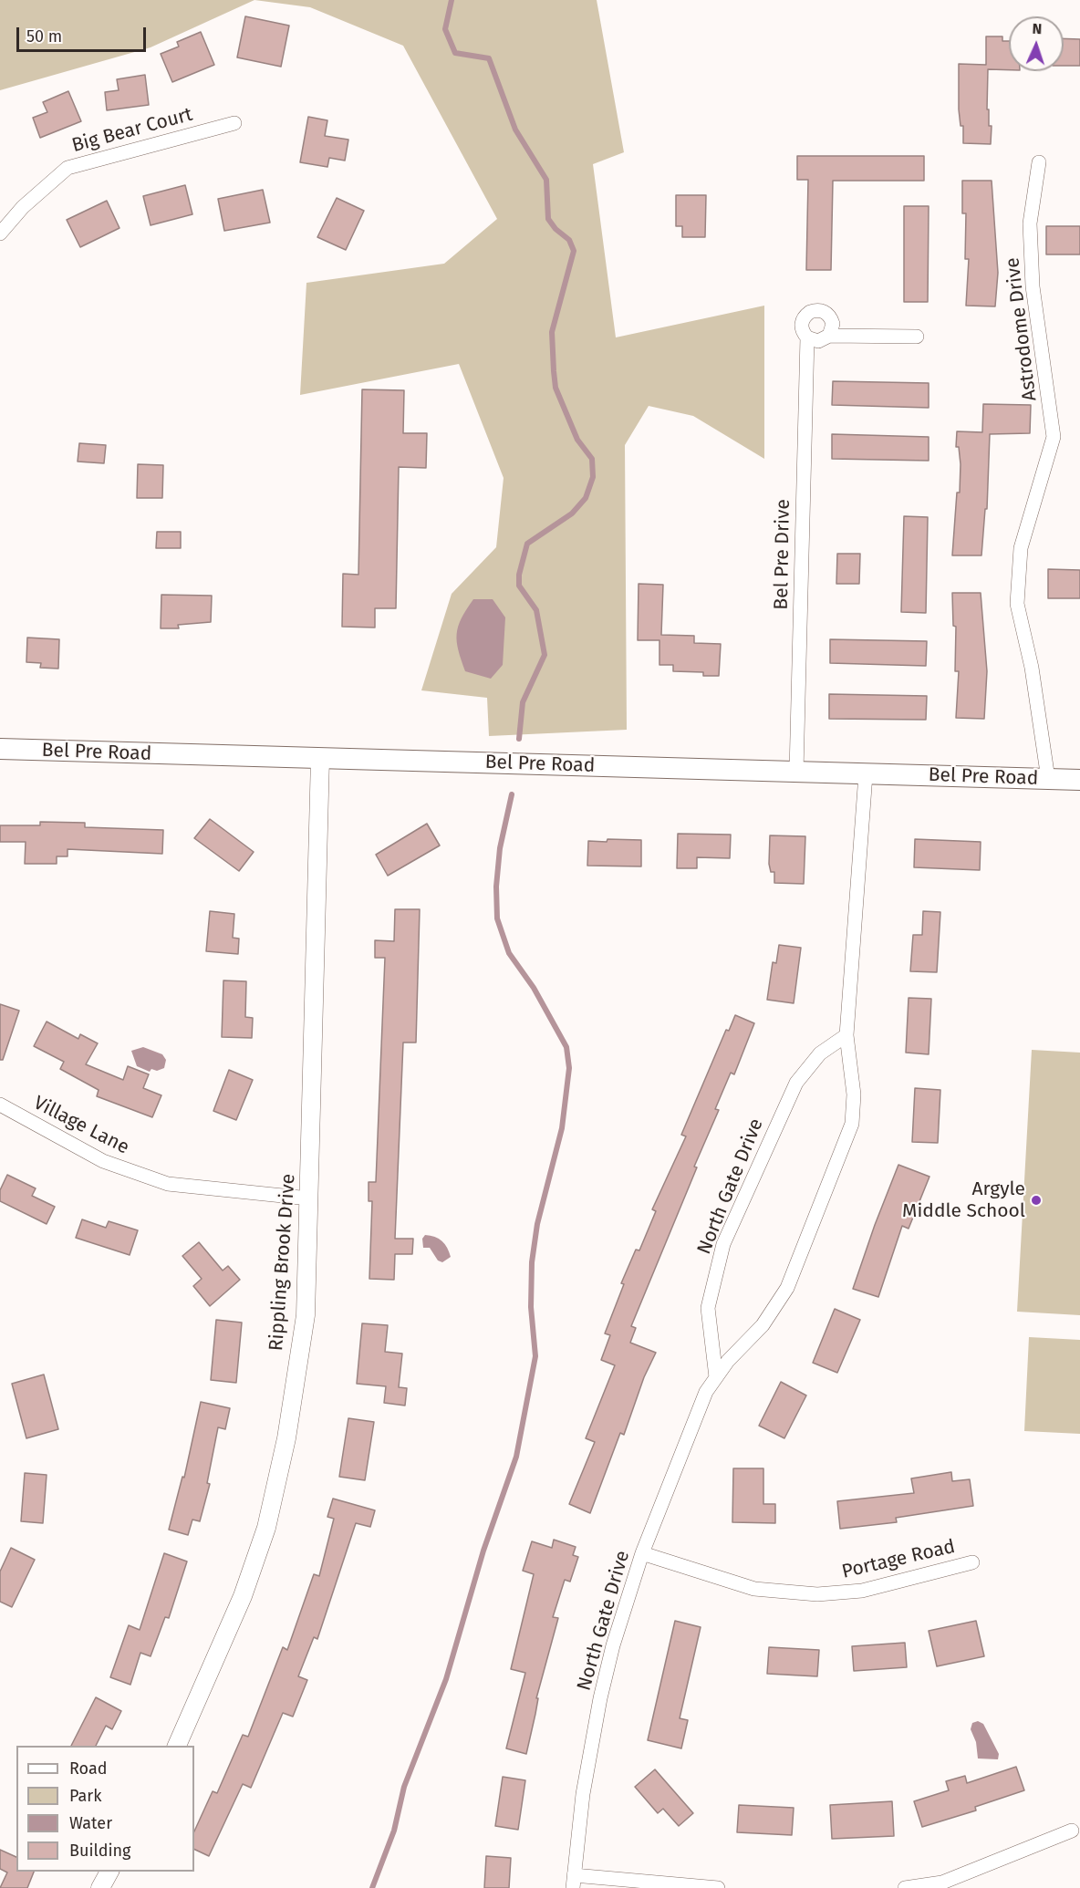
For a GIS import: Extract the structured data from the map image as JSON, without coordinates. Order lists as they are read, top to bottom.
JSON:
{
  "streets": {
    "main road": ["Bel Pre Road"],
    "street": [
      "Big Bear Court",
      "Astrodome Drive",
      "Bel Pre Drive",
      "Village Lane",
      "North Gate Drive",
      "Rippling Brook Drive",
      "Portage Road"
    ]
  },
  "crossings": [
    ["Astrodome Drive", "Bel Pre Road"],
    ["Bel Pre Drive", "Bel Pre Road"],
    ["Bel Pre Road", "North Gate Drive"],
    ["Bel Pre Road", "Rippling Brook Drive"],
    ["Village Lane", "Rippling Brook Drive"],
    ["North Gate Drive", "Portage Road"]
  ],
  "places": ["Argyle Middle School"],
  "legend": [
    "Road",
    "Park",
    "Water",
    "Building"
  ],
  "scale_bar": "50 m",
  "north": "top"
}
